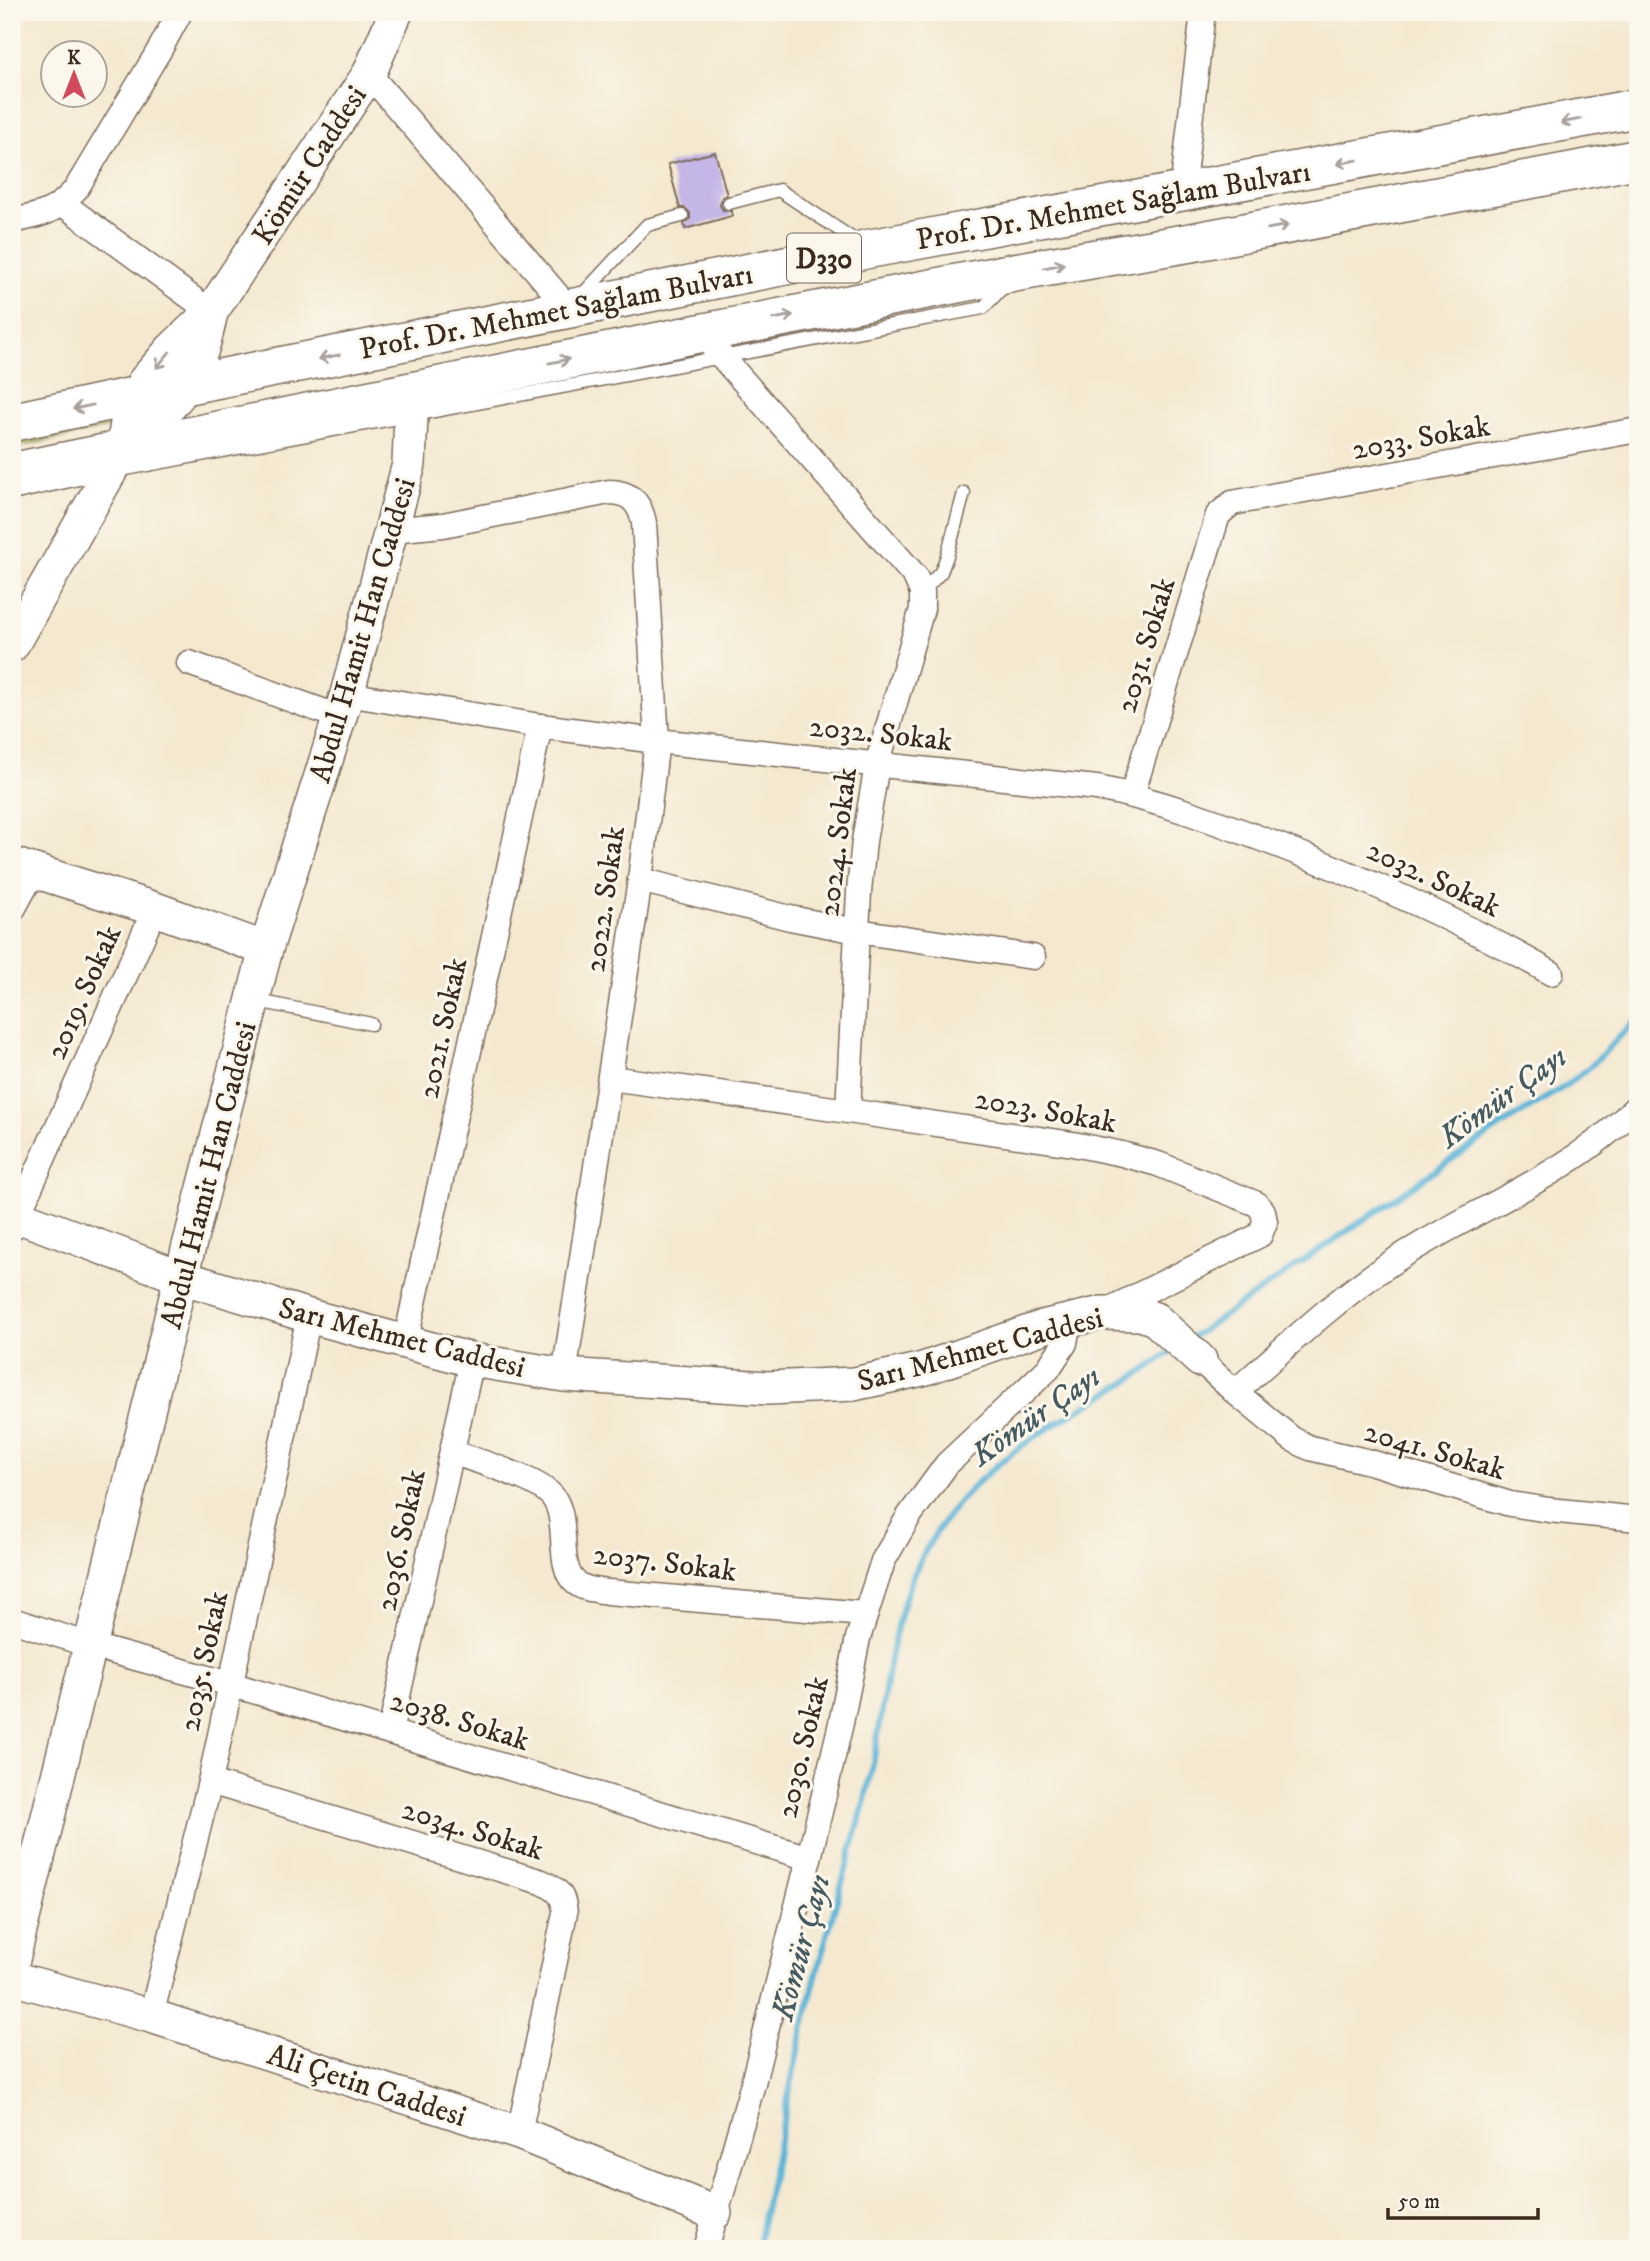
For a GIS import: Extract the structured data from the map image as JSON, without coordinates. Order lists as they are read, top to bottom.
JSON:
{
  "streets": {
    "highway": ["Prof. Dr. Mehmet Sağlam Bulvarı", "D330"],
    "street": [
      "Kömür Caddesi",
      "2033. Sokak",
      "Abdul Hamit Han Caddesi",
      "2031. Sokak",
      "2032. Sokak",
      "2024. Sokak",
      "2022. Sokak",
      "2019. Sokak",
      "2021. Sokak",
      "2023. Sokak",
      "Sarı Mehmet Caddesi",
      "2041. Sokak",
      "2036. Sokak",
      "2037. Sokak",
      "2035. Sokak",
      "2038. Sokak",
      "2030. Sokak",
      "2034. Sokak",
      "Ali Çetin Caddesi"
    ]
  },
  "crossings": [
    ["Prof. Dr. Mehmet Sağlam Bulvarı", "Abdul Hamit Han Caddesi"],
    ["2033. Sokak", "2031. Sokak"],
    ["Abdul Hamit Han Caddesi", "Sarı Mehmet Caddesi"],
    ["Abdul Hamit Han Caddesi", "2038. Sokak"],
    ["2031. Sokak", "2032. Sokak"],
    ["2032. Sokak", "2024. Sokak"],
    ["2032. Sokak", "2022. Sokak"],
    ["2024. Sokak", "2023. Sokak"],
    ["2022. Sokak", "2023. Sokak"],
    ["2022. Sokak", "Sarı Mehmet Caddesi"],
    ["2019. Sokak", "Sarı Mehmet Caddesi"],
    ["2021. Sokak", "Sarı Mehmet Caddesi"],
    ["2023. Sokak", "Sarı Mehmet Caddesi"],
    ["Sarı Mehmet Caddesi", "2041. Sokak"],
    ["Sarı Mehmet Caddesi", "2036. Sokak"],
    ["Sarı Mehmet Caddesi", "2035. Sokak"],
    ["Sarı Mehmet Caddesi", "2030. Sokak"],
    ["2036. Sokak", "2037. Sokak"],
    ["2036. Sokak", "2038. Sokak"],
    ["2037. Sokak", "2030. Sokak"],
    ["2035. Sokak", "2038. Sokak"],
    ["2035. Sokak", "2034. Sokak"],
    ["2035. Sokak", "Ali Çetin Caddesi"],
    ["2038. Sokak", "2030. Sokak"],
    ["2030. Sokak", "Ali Çetin Caddesi"],
    ["2034. Sokak", "Ali Çetin Caddesi"]
  ],
  "water": ["Kömür Çayı"],
  "scale_bar": "50 m",
  "north": "top"
}
